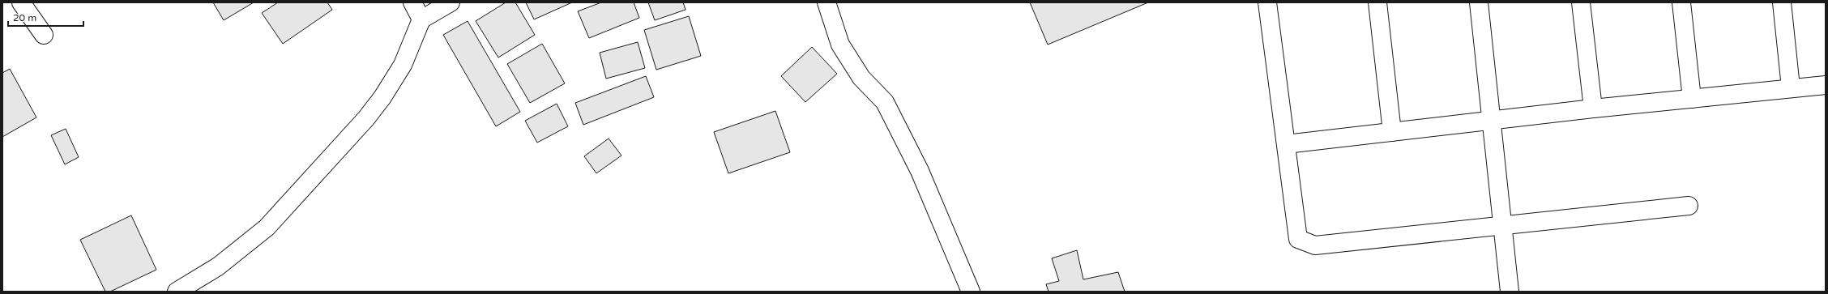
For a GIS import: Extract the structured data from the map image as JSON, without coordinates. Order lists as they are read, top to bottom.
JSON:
{
  "scale_bar": "20 m"
}
